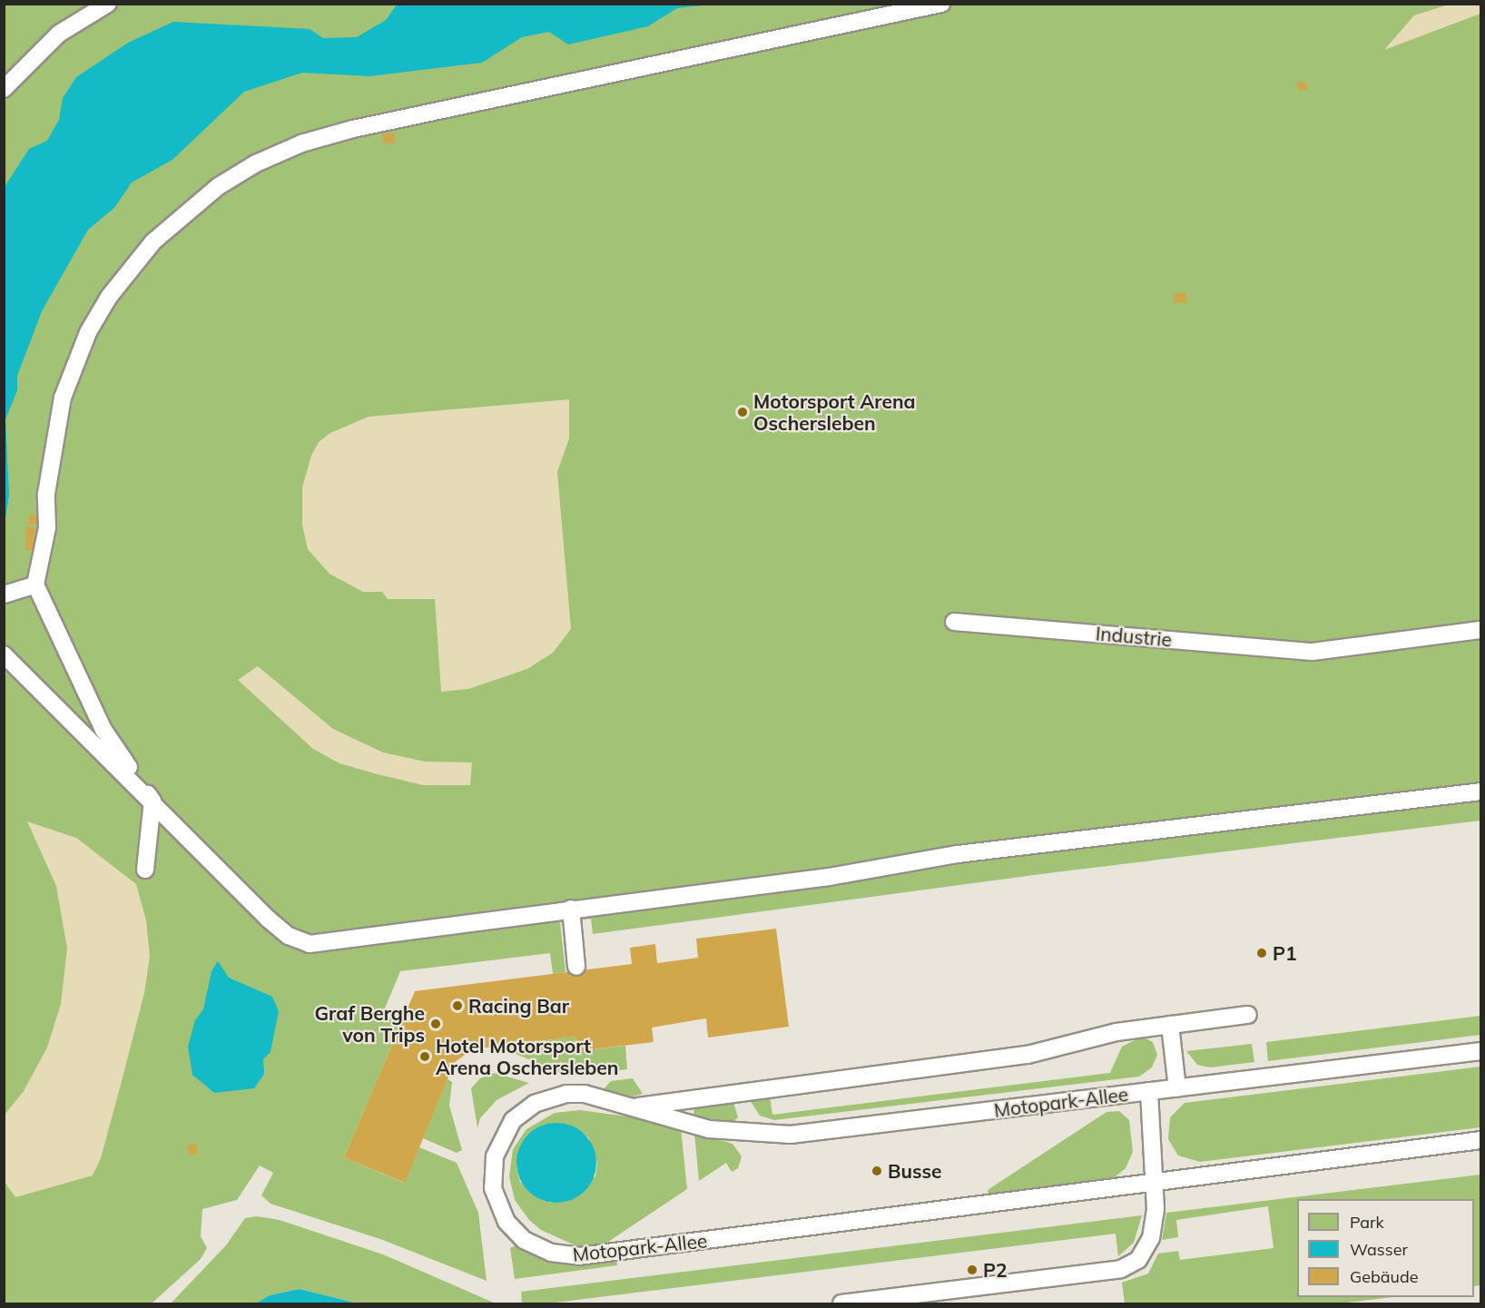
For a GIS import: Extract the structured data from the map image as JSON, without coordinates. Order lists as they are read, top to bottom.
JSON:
{
  "streets": {
    "lane": ["Industrie", "Motopark-Allee"]
  },
  "places": [
    "Motorsport Arena Oschersleben",
    "P1",
    "Racing Bar",
    "Graf Berghe von Trips",
    "Hotel Motorsport Arena Oschersleben",
    "Busse",
    "P2"
  ],
  "legend": ["Park", "Wasser", "Gebäude"]
}
